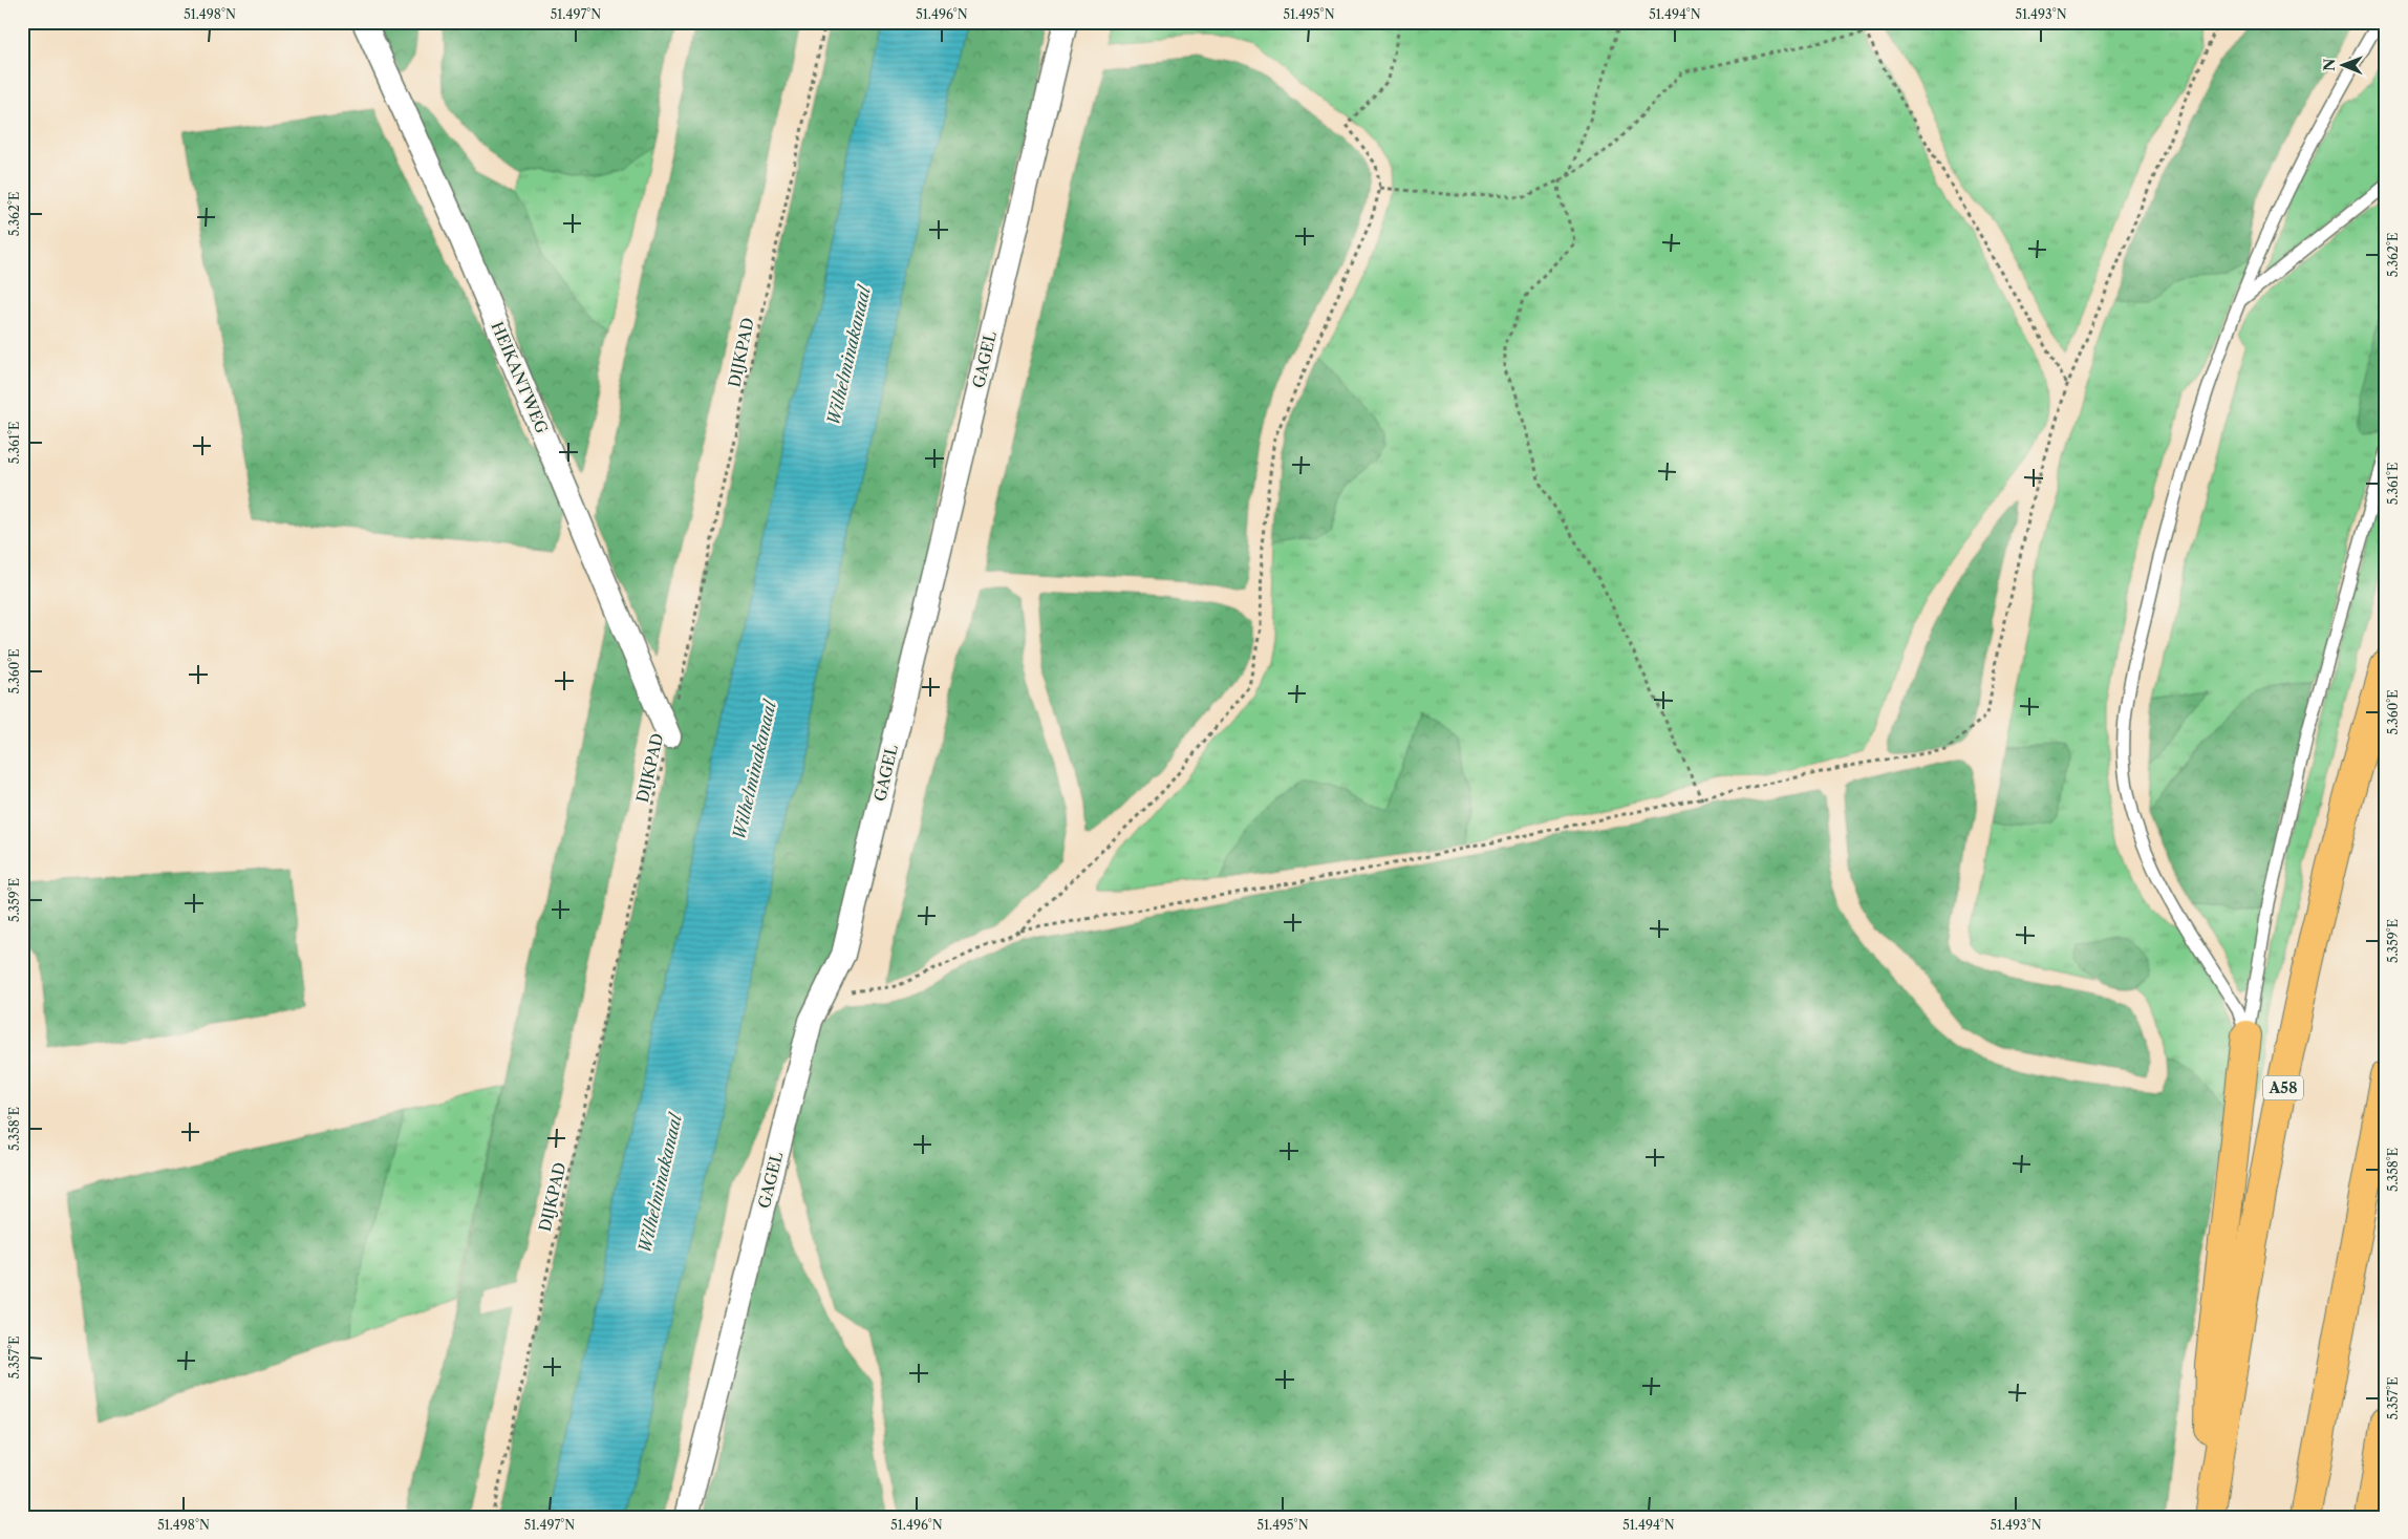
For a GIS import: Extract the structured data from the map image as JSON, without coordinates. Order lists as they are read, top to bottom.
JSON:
{
  "streets": {
    "highway": ["A58"],
    "street": ["GAGEL", "HEIKANTWEG"],
    "path": ["DIJKPAD"]
  },
  "crossings": [
    ["DIJKPAD", "HEIKANTWEG"]
  ],
  "water": ["Wilhelminakanaal"],
  "north": "left",
  "coordinates": [
    "51.498°N",
    "51.497°N",
    "51.496°N",
    "51.495°N",
    "51.494°N",
    "51.493°N",
    "5.362°E",
    "5.361°E",
    "5.360°E",
    "5.359°E",
    "5.358°E",
    "5.357°E"
  ]
}
